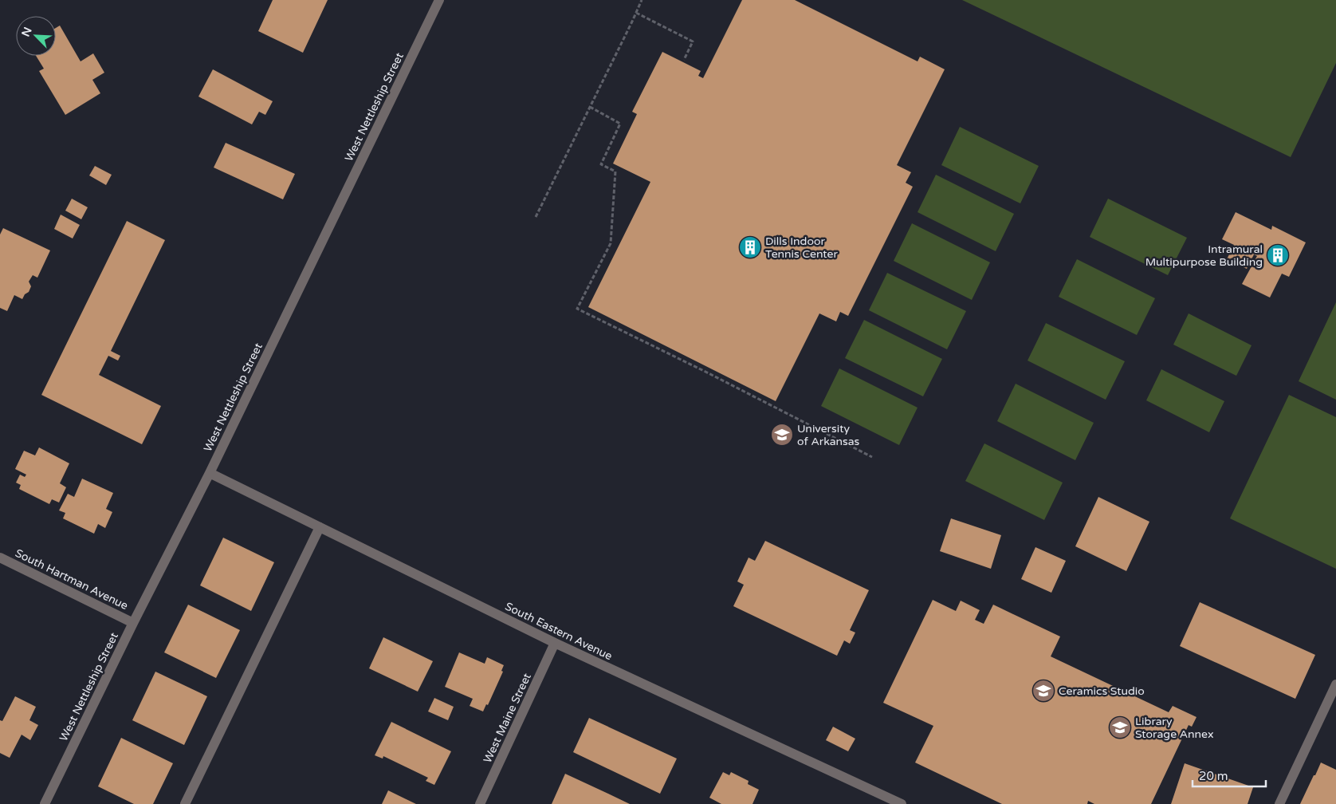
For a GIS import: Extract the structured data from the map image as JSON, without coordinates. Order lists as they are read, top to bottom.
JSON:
{
  "streets": {
    "street": [
      "West Nettleship Street",
      "South Hartman Avenue",
      "South Eastern Avenue",
      "West Maine Street"
    ]
  },
  "crossings": [
    ["West Nettleship Street", "South Hartman Avenue"],
    ["West Nettleship Street", "South Eastern Avenue"],
    ["South Eastern Avenue", "West Maine Street"]
  ],
  "places": {
    "building": ["Dills Indoor Tennis Center", "Intramural Multipurpose Building"],
    "school or university": ["University of Arkansas", "Ceramics Studio", "Library Storage Annex"]
  },
  "scale_bar": "20 m",
  "north": "top left"
}
